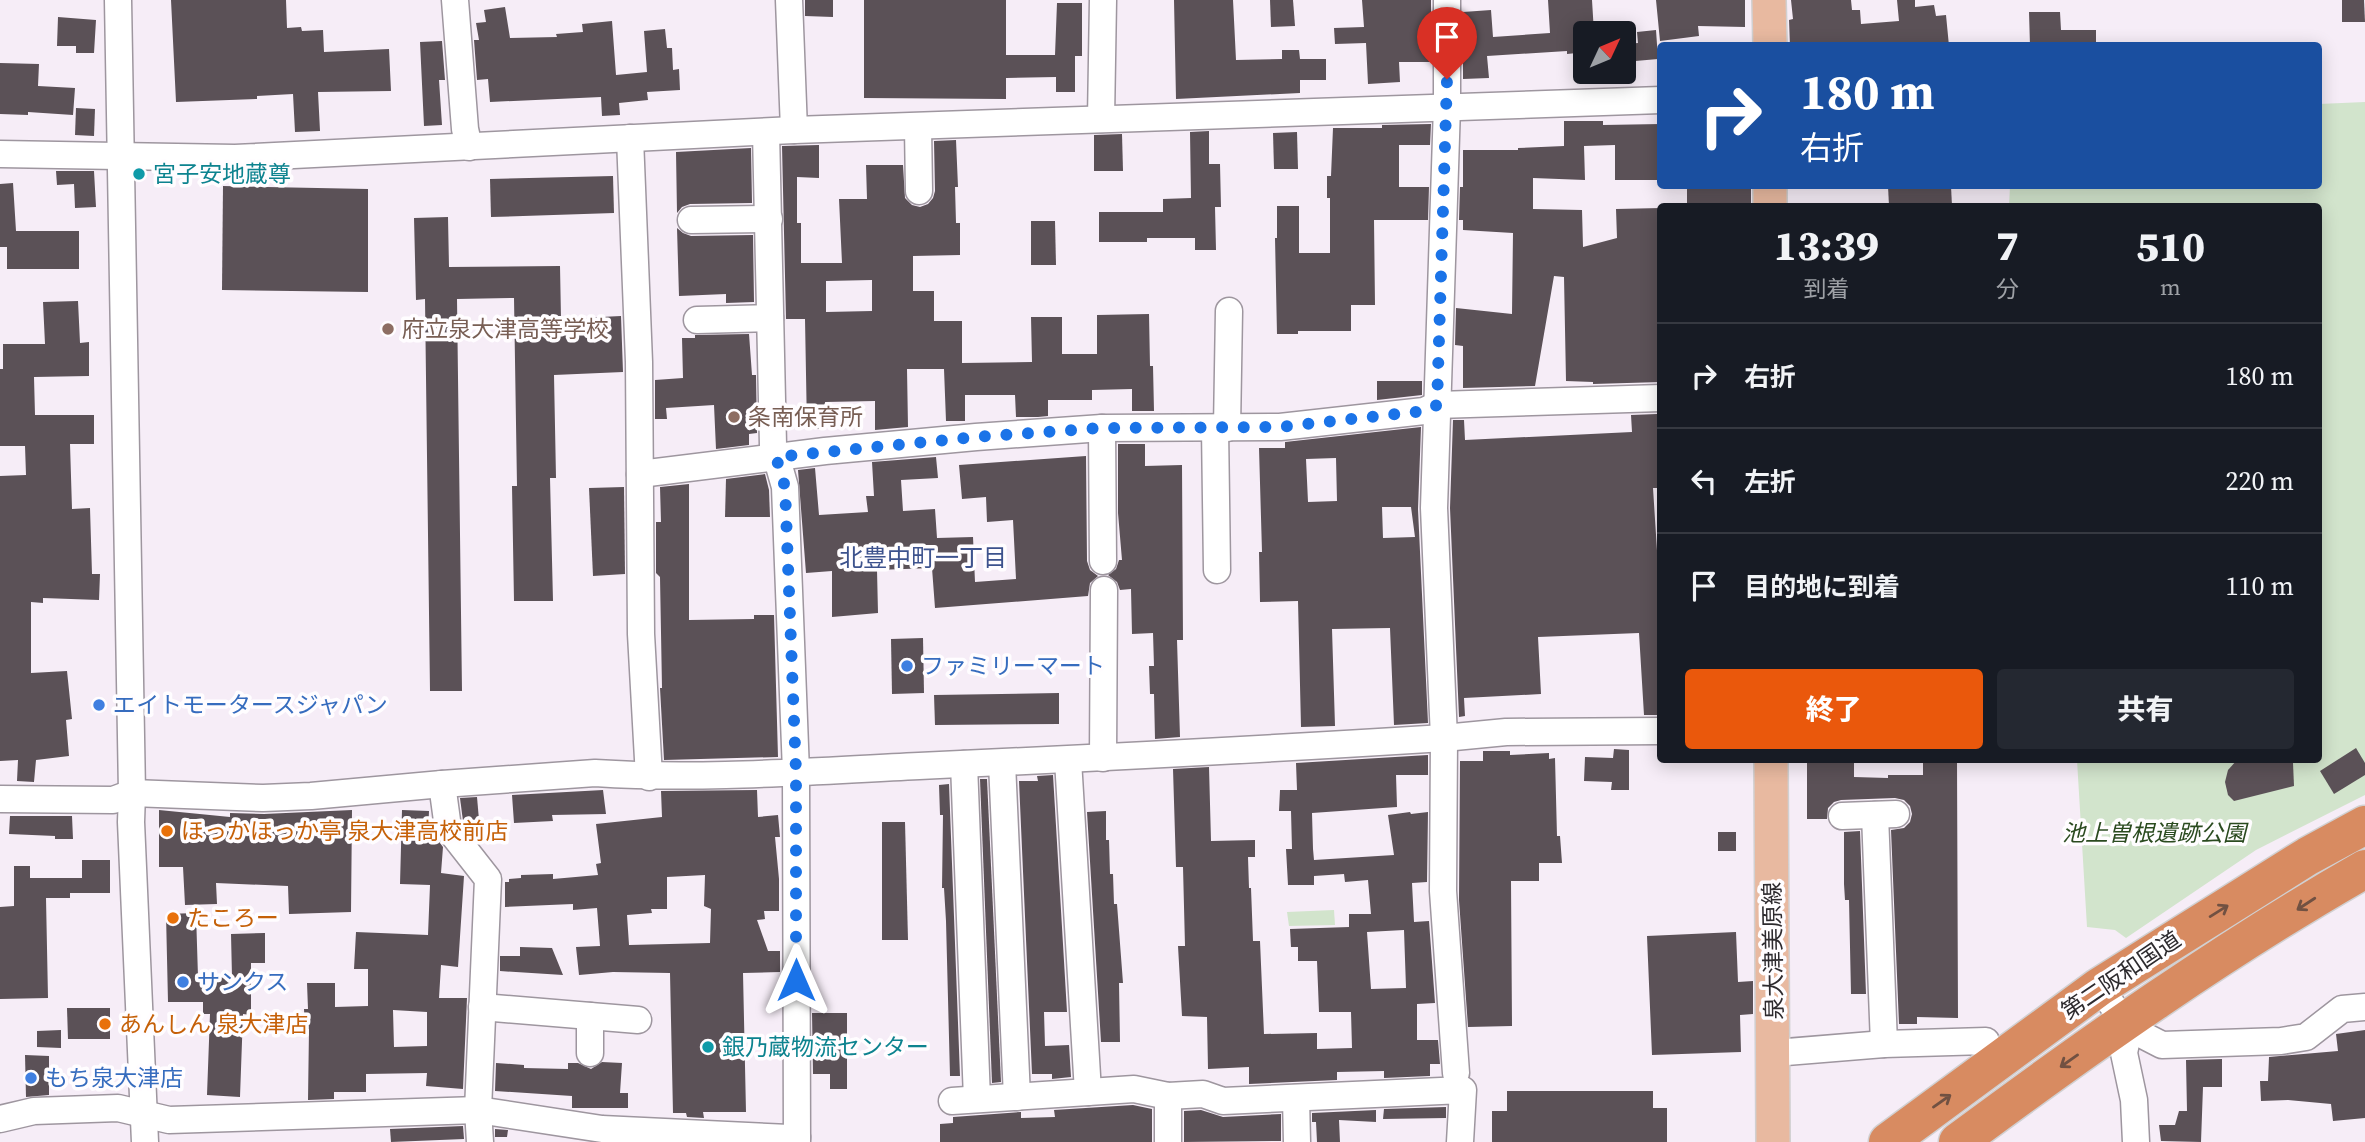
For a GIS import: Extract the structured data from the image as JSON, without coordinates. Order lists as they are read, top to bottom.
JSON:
{
  "streets": {
    "highway": ["第二阪和国道"],
    "main road": ["泉大津美原線"]
  },
  "districts": ["北豊中町一丁目"],
  "parks": ["池上曽根遺跡公園"],
  "places": [
    "宮子安地蔵尊",
    "府立泉大津高等学校",
    "条南保育所",
    "ファミリーマート",
    "エイトモータースジャパン",
    "ほっかほっか亭 泉大津高校前店",
    "たころー",
    "サンクス",
    "あんしん 泉大津店",
    "銀乃蔵物流センター",
    "もち泉大津店"
  ],
  "north": "top right",
  "page": {
    "turn": ["180 m", "右折"],
    "eta": [
      "13:39",
      "到着",
      "7",
      "分",
      "510",
      "m"
    ],
    "list": [
      {
        "name": "右折",
        "value": "180 m"
      },
      {
        "name": "左折",
        "value": "220 m"
      },
      {
        "name": "目的地に到着",
        "value": "110 m"
      }
    ],
    "buttons": ["終了", "共有"]
  }
}
